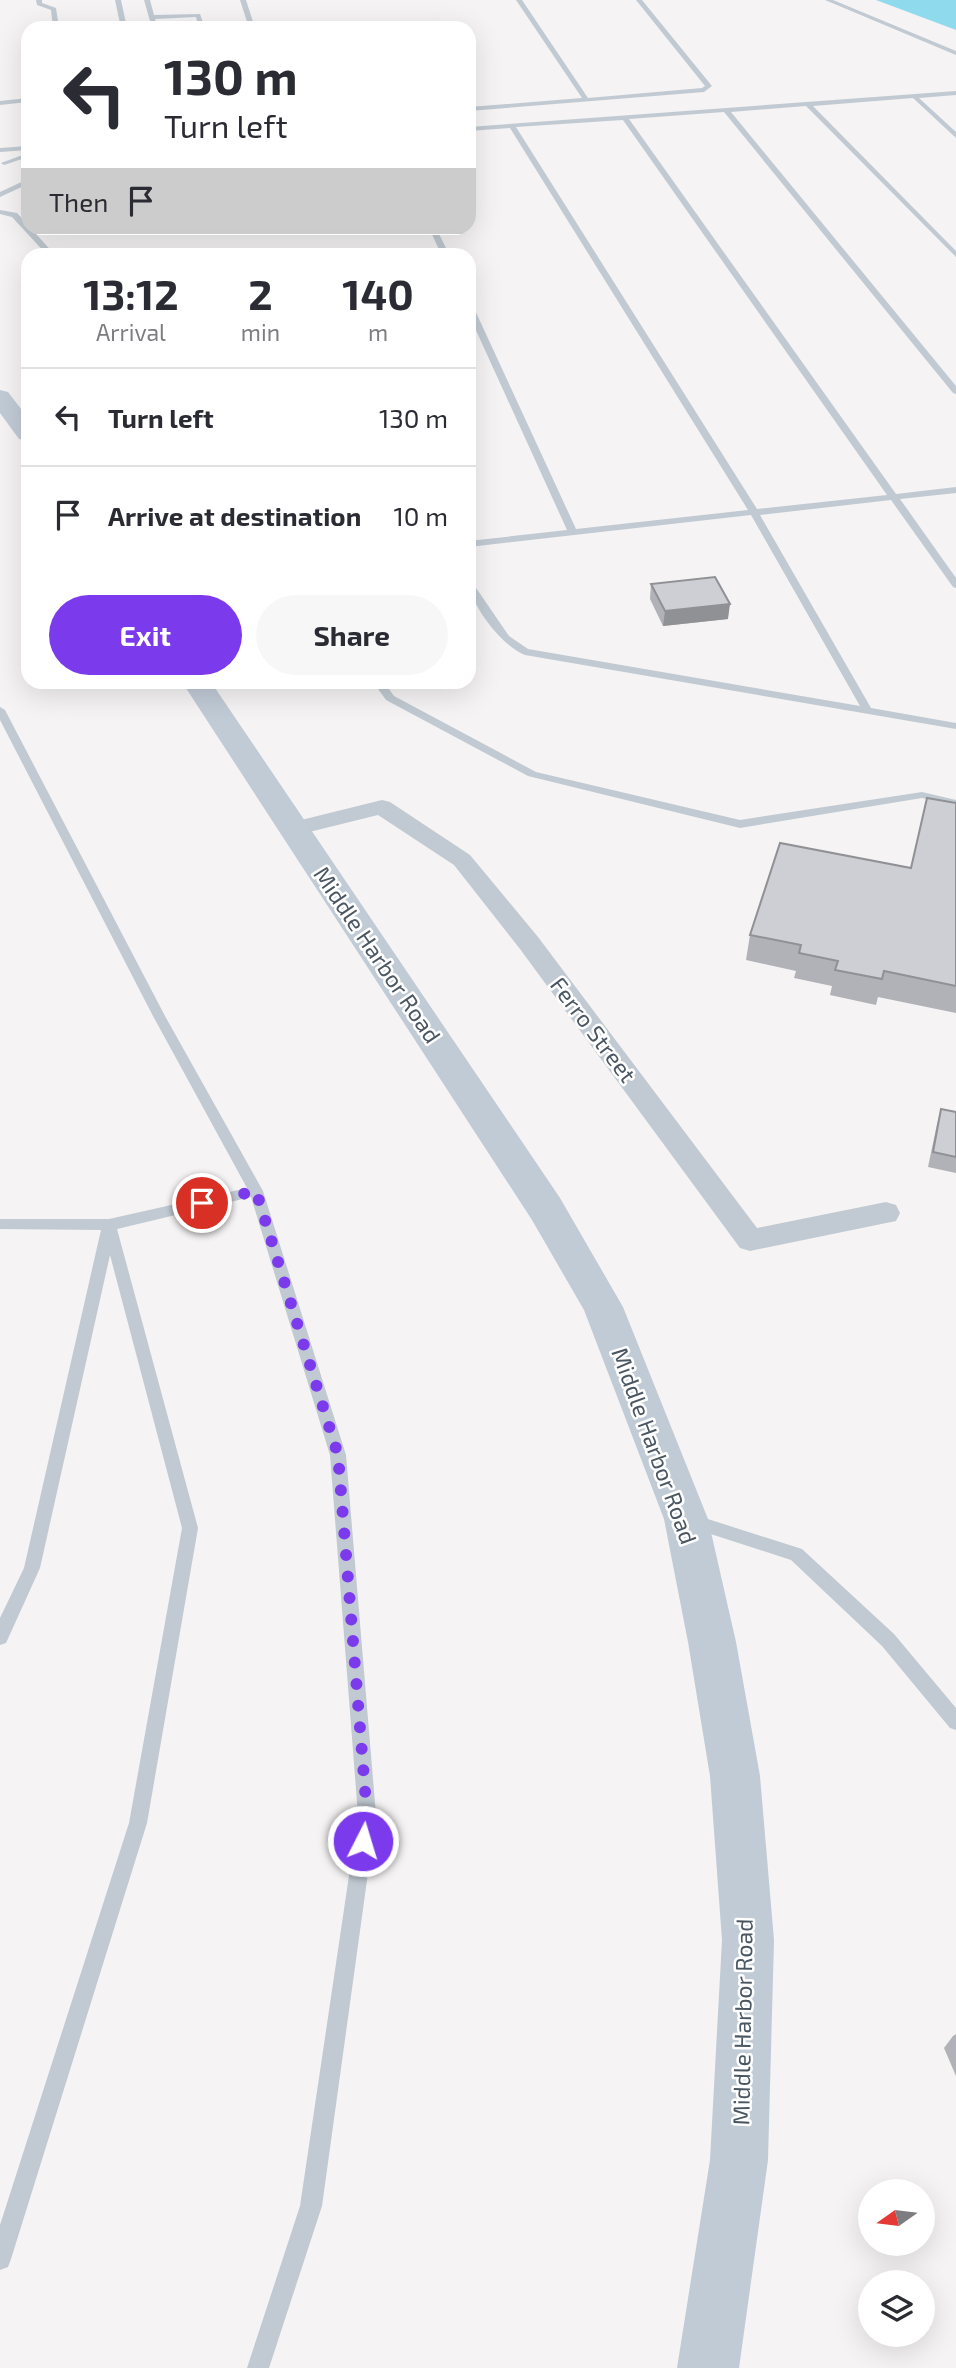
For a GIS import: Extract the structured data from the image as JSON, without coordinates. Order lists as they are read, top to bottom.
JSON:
{
  "streets": {
    "main road": ["Middle Harbor Road"],
    "street": ["Ferro Street"]
  },
  "crossings": [
    ["Middle Harbor Road", "Ferro Street"]
  ],
  "north": "left",
  "page": {
    "turn": ["130 m", "Turn left"],
    "then": "Then",
    "eta": [
      "13:12",
      "Arrival",
      "2",
      "min",
      "140",
      "m"
    ],
    "list": [
      {
        "name": "Turn left",
        "value": "130 m"
      },
      {
        "name": "Arrive at destination",
        "value": "10 m"
      }
    ],
    "buttons": ["Exit", "Share"]
  }
}
